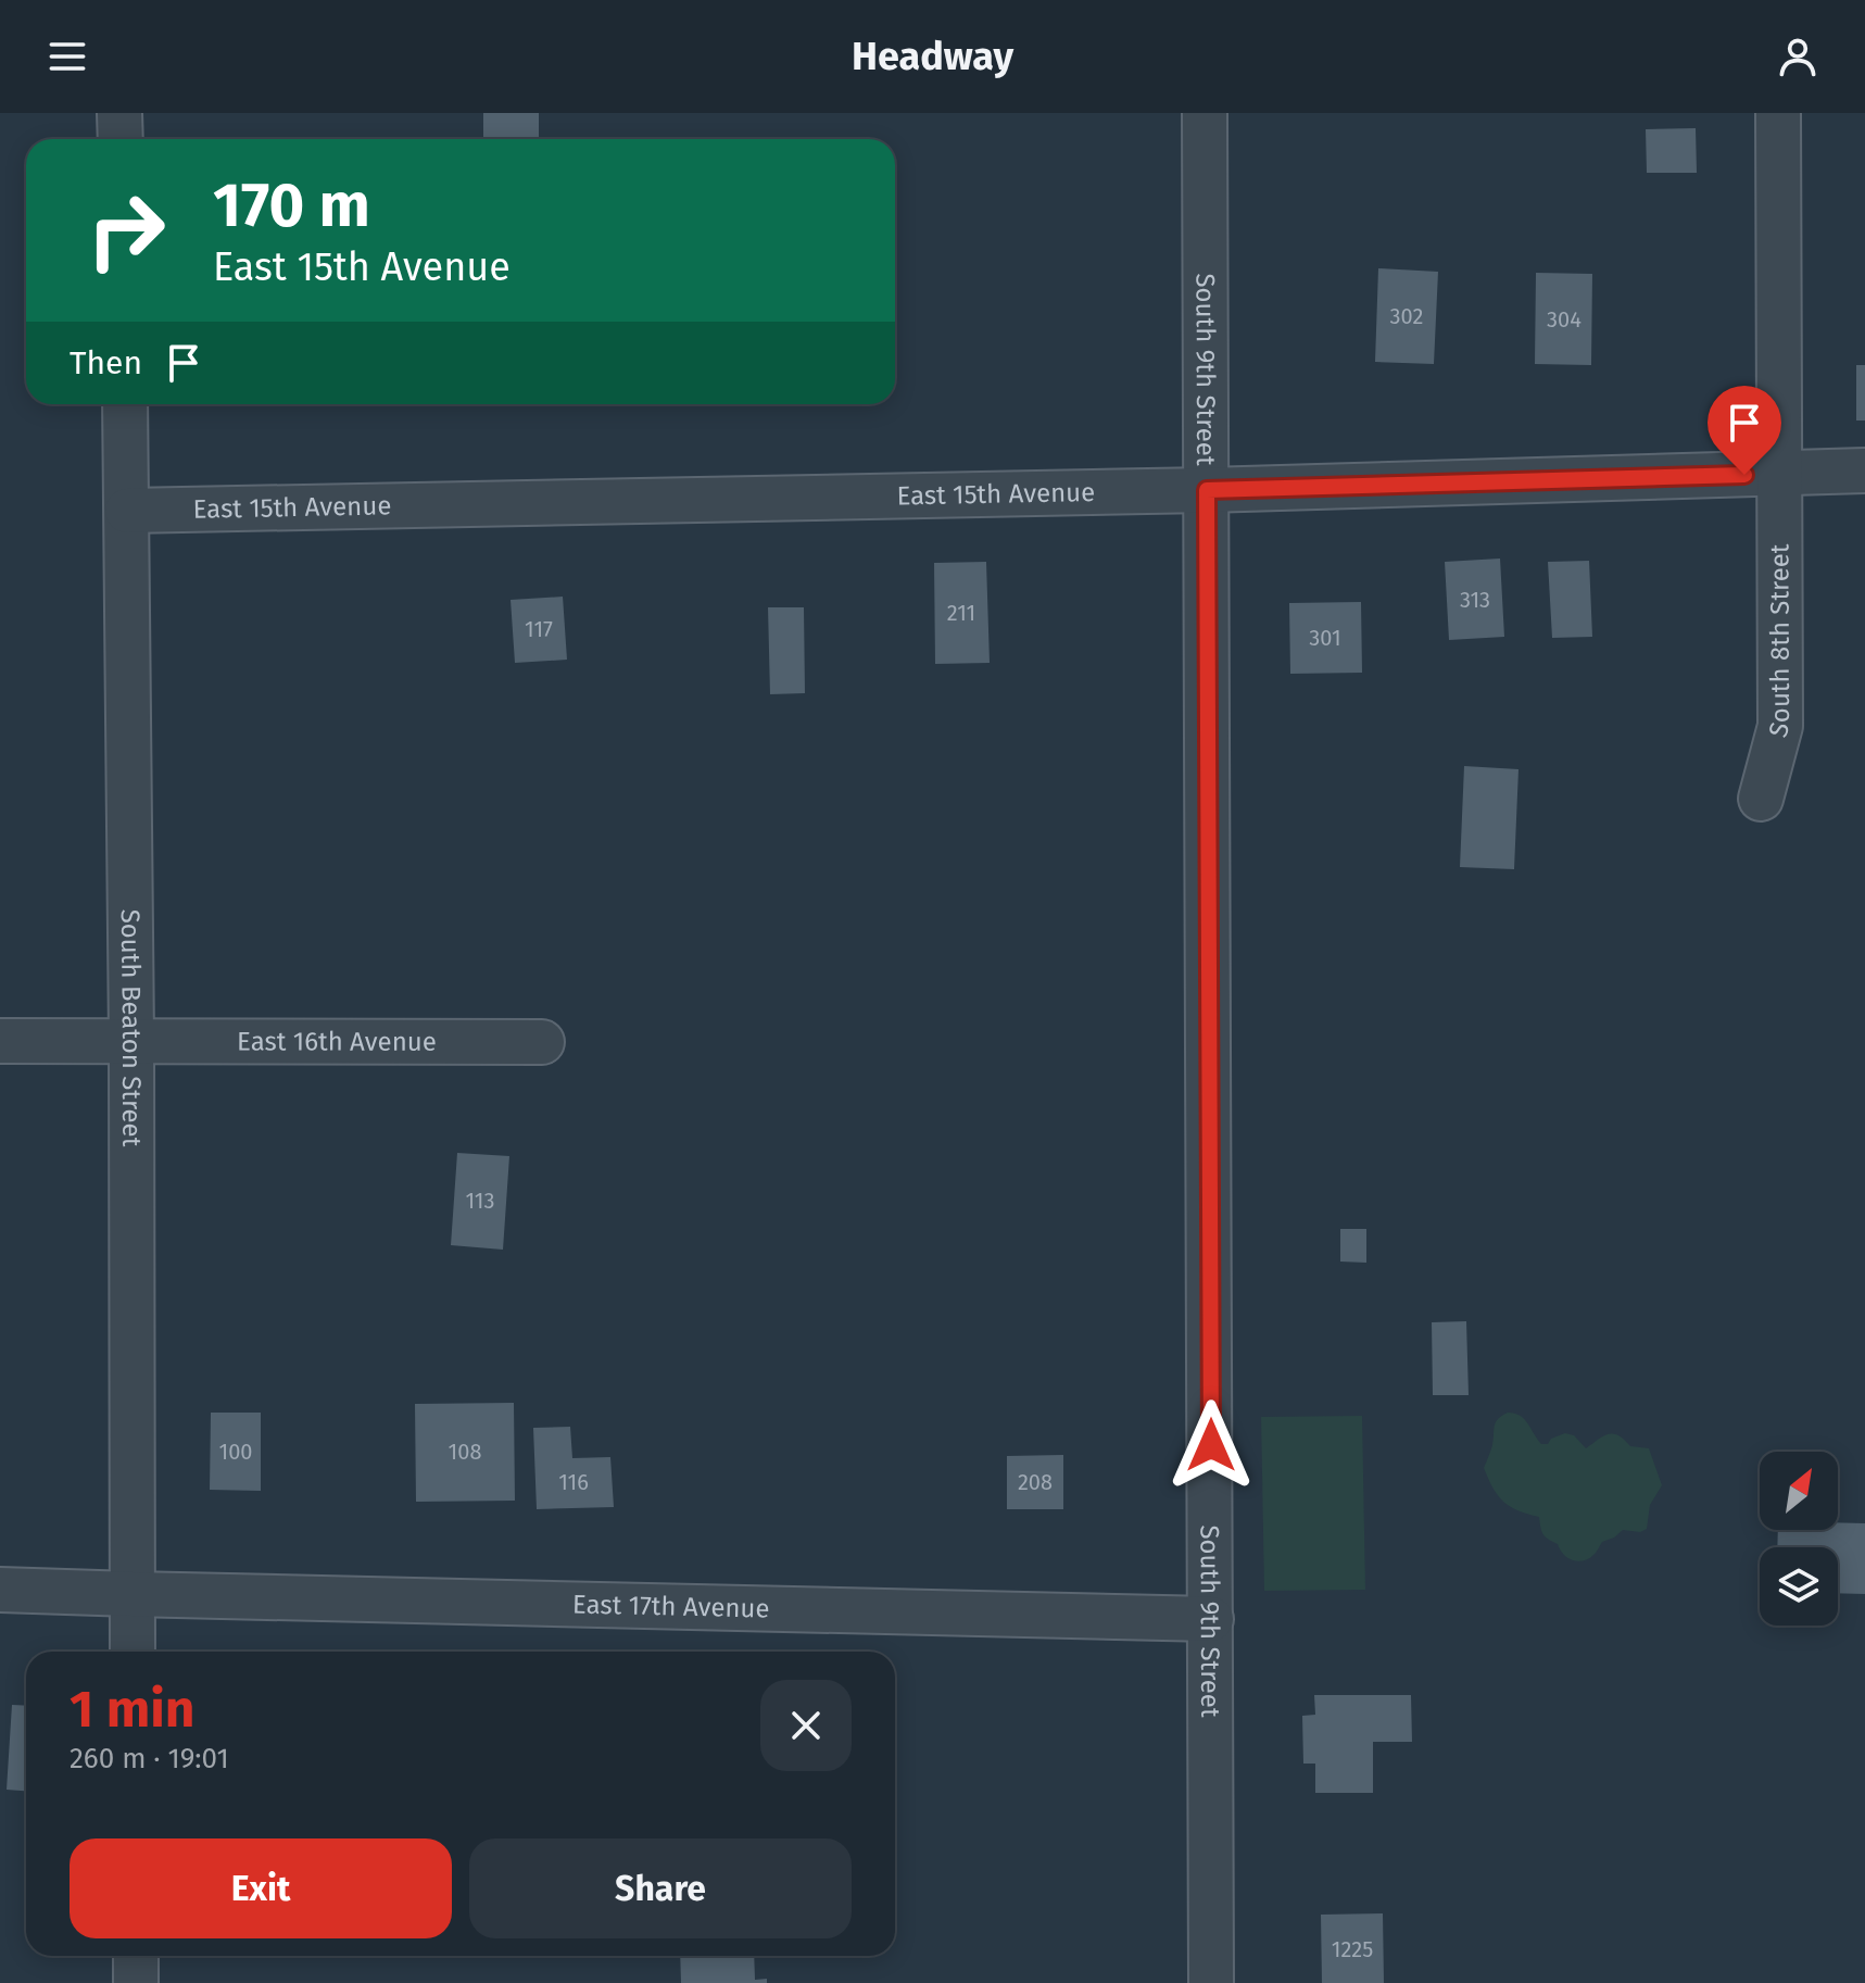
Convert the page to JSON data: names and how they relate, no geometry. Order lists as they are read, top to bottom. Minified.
{"streets":{"street":["South 9th Street","East 15th Avenue","South 8th Street","South Beaton Street","East 16th Avenue","East 17th Avenue"]},"crossings":[["South 9th Street","East 15th Avenue"],["South 9th Street","East 17th Avenue"],["East 15th Avenue","South 8th Street"],["East 15th Avenue","South Beaton Street"],["South Beaton Street","East 16th Avenue"],["South Beaton Street","East 17th Avenue"]],"house_numbers":["302","304","313","211","117","301","113","100","108","116","208","1225"],"north":"top right","page":{"header":"Headway","turn":["170 m","East 15th Avenue"],"then":"Then","heading":["1 min","260 m · 19:01"],"buttons":["Exit","Share"]}}
